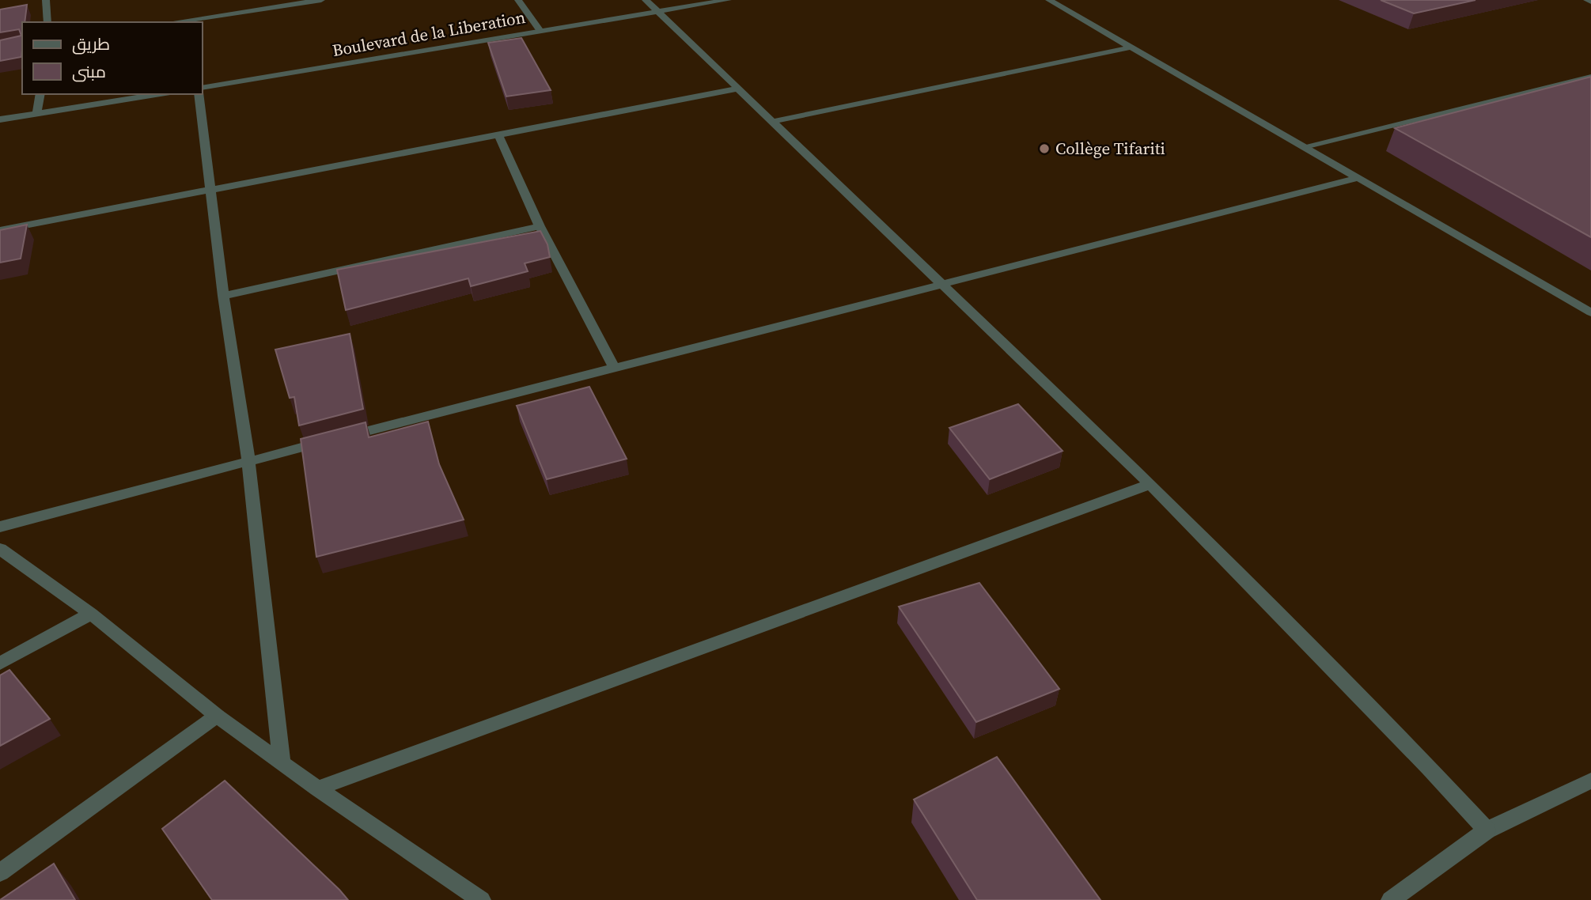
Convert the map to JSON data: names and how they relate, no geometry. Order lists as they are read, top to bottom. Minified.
{"streets":{"street":["Boulevard de la Liberation"]},"places":["Collège Tifariti"],"legend":["طريق","مبنى"]}
